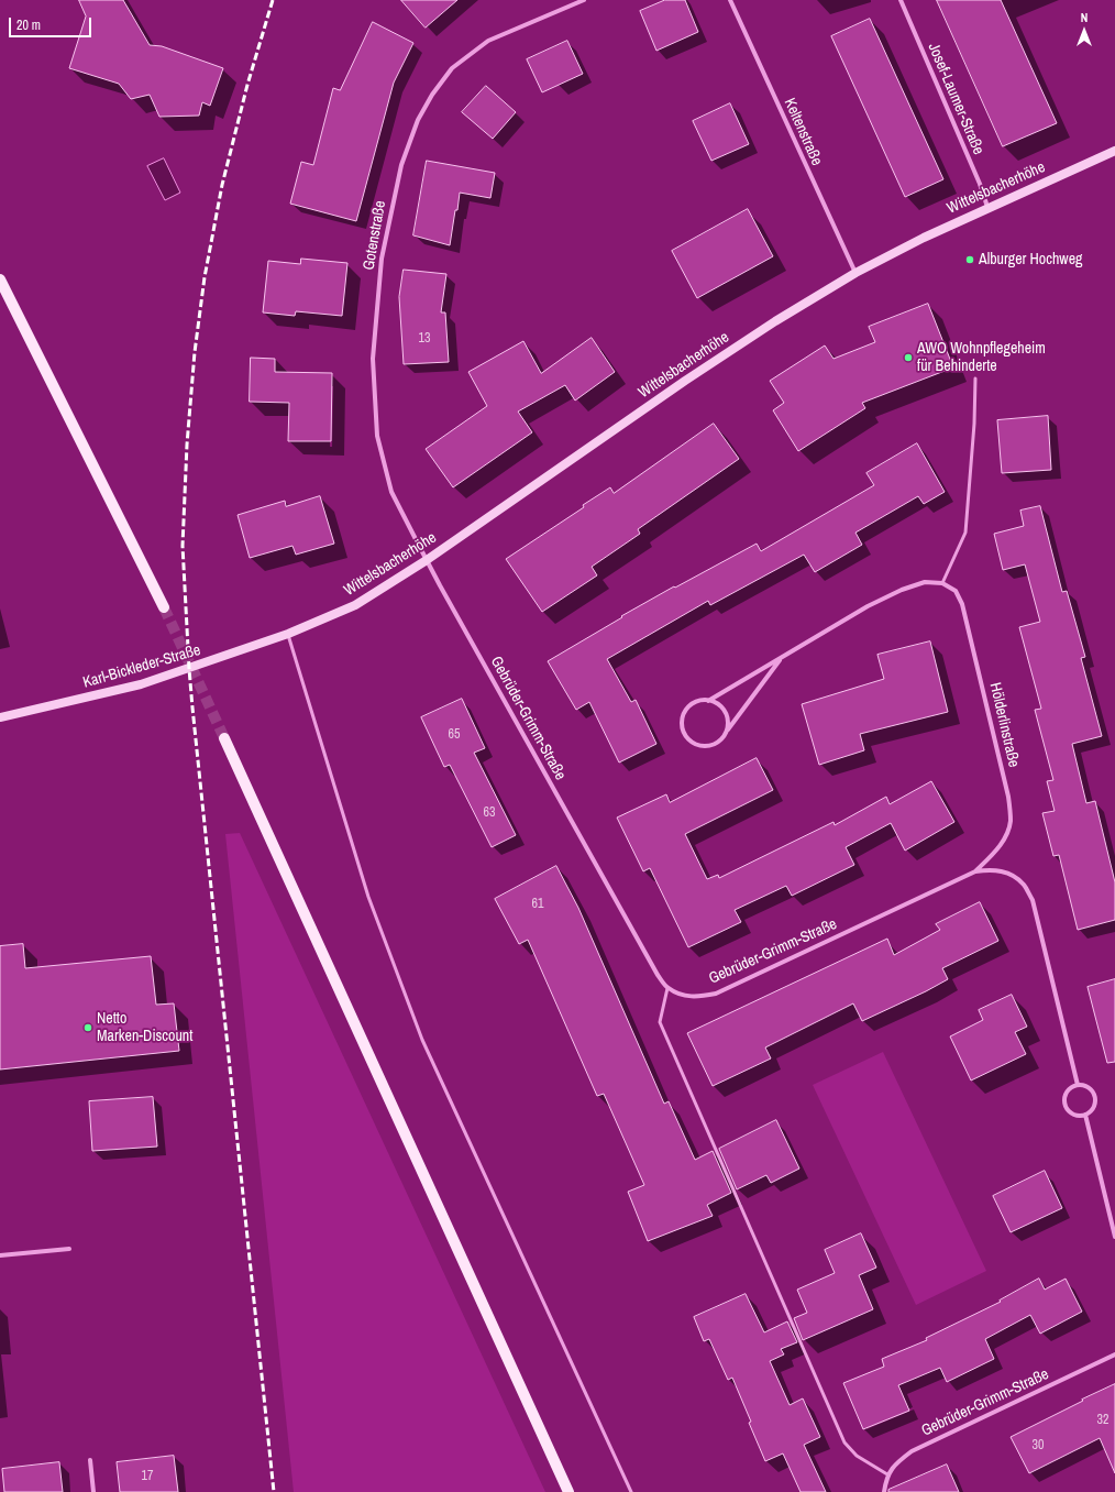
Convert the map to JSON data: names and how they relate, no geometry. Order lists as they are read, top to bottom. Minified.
{"streets":{"street":["Josef-Laumer-Straße","Keltenstraße","Wittelsbacherhöhe","Gotenstraße","Karl-Bickleder-Straße","Gebrüder-Grimm-Straße","Hölderlinstraße"]},"crossings":[["Josef-Laumer-Straße","Wittelsbacherhöhe"],["Keltenstraße","Wittelsbacherhöhe"],["Wittelsbacherhöhe","Gotenstraße"],["Wittelsbacherhöhe","Karl-Bickleder-Straße"],["Wittelsbacherhöhe","Gebrüder-Grimm-Straße"],["Gotenstraße","Gebrüder-Grimm-Straße"],["Gebrüder-Grimm-Straße","Hölderlinstraße"]],"places":["Alburger Hochweg","AWO Wohnpflegeheim für Behinderte","Netto Marken-Discount"],"house_numbers":["13","65","63","61","32","30","17"],"scale_bar":"20 m","north":"top"}
